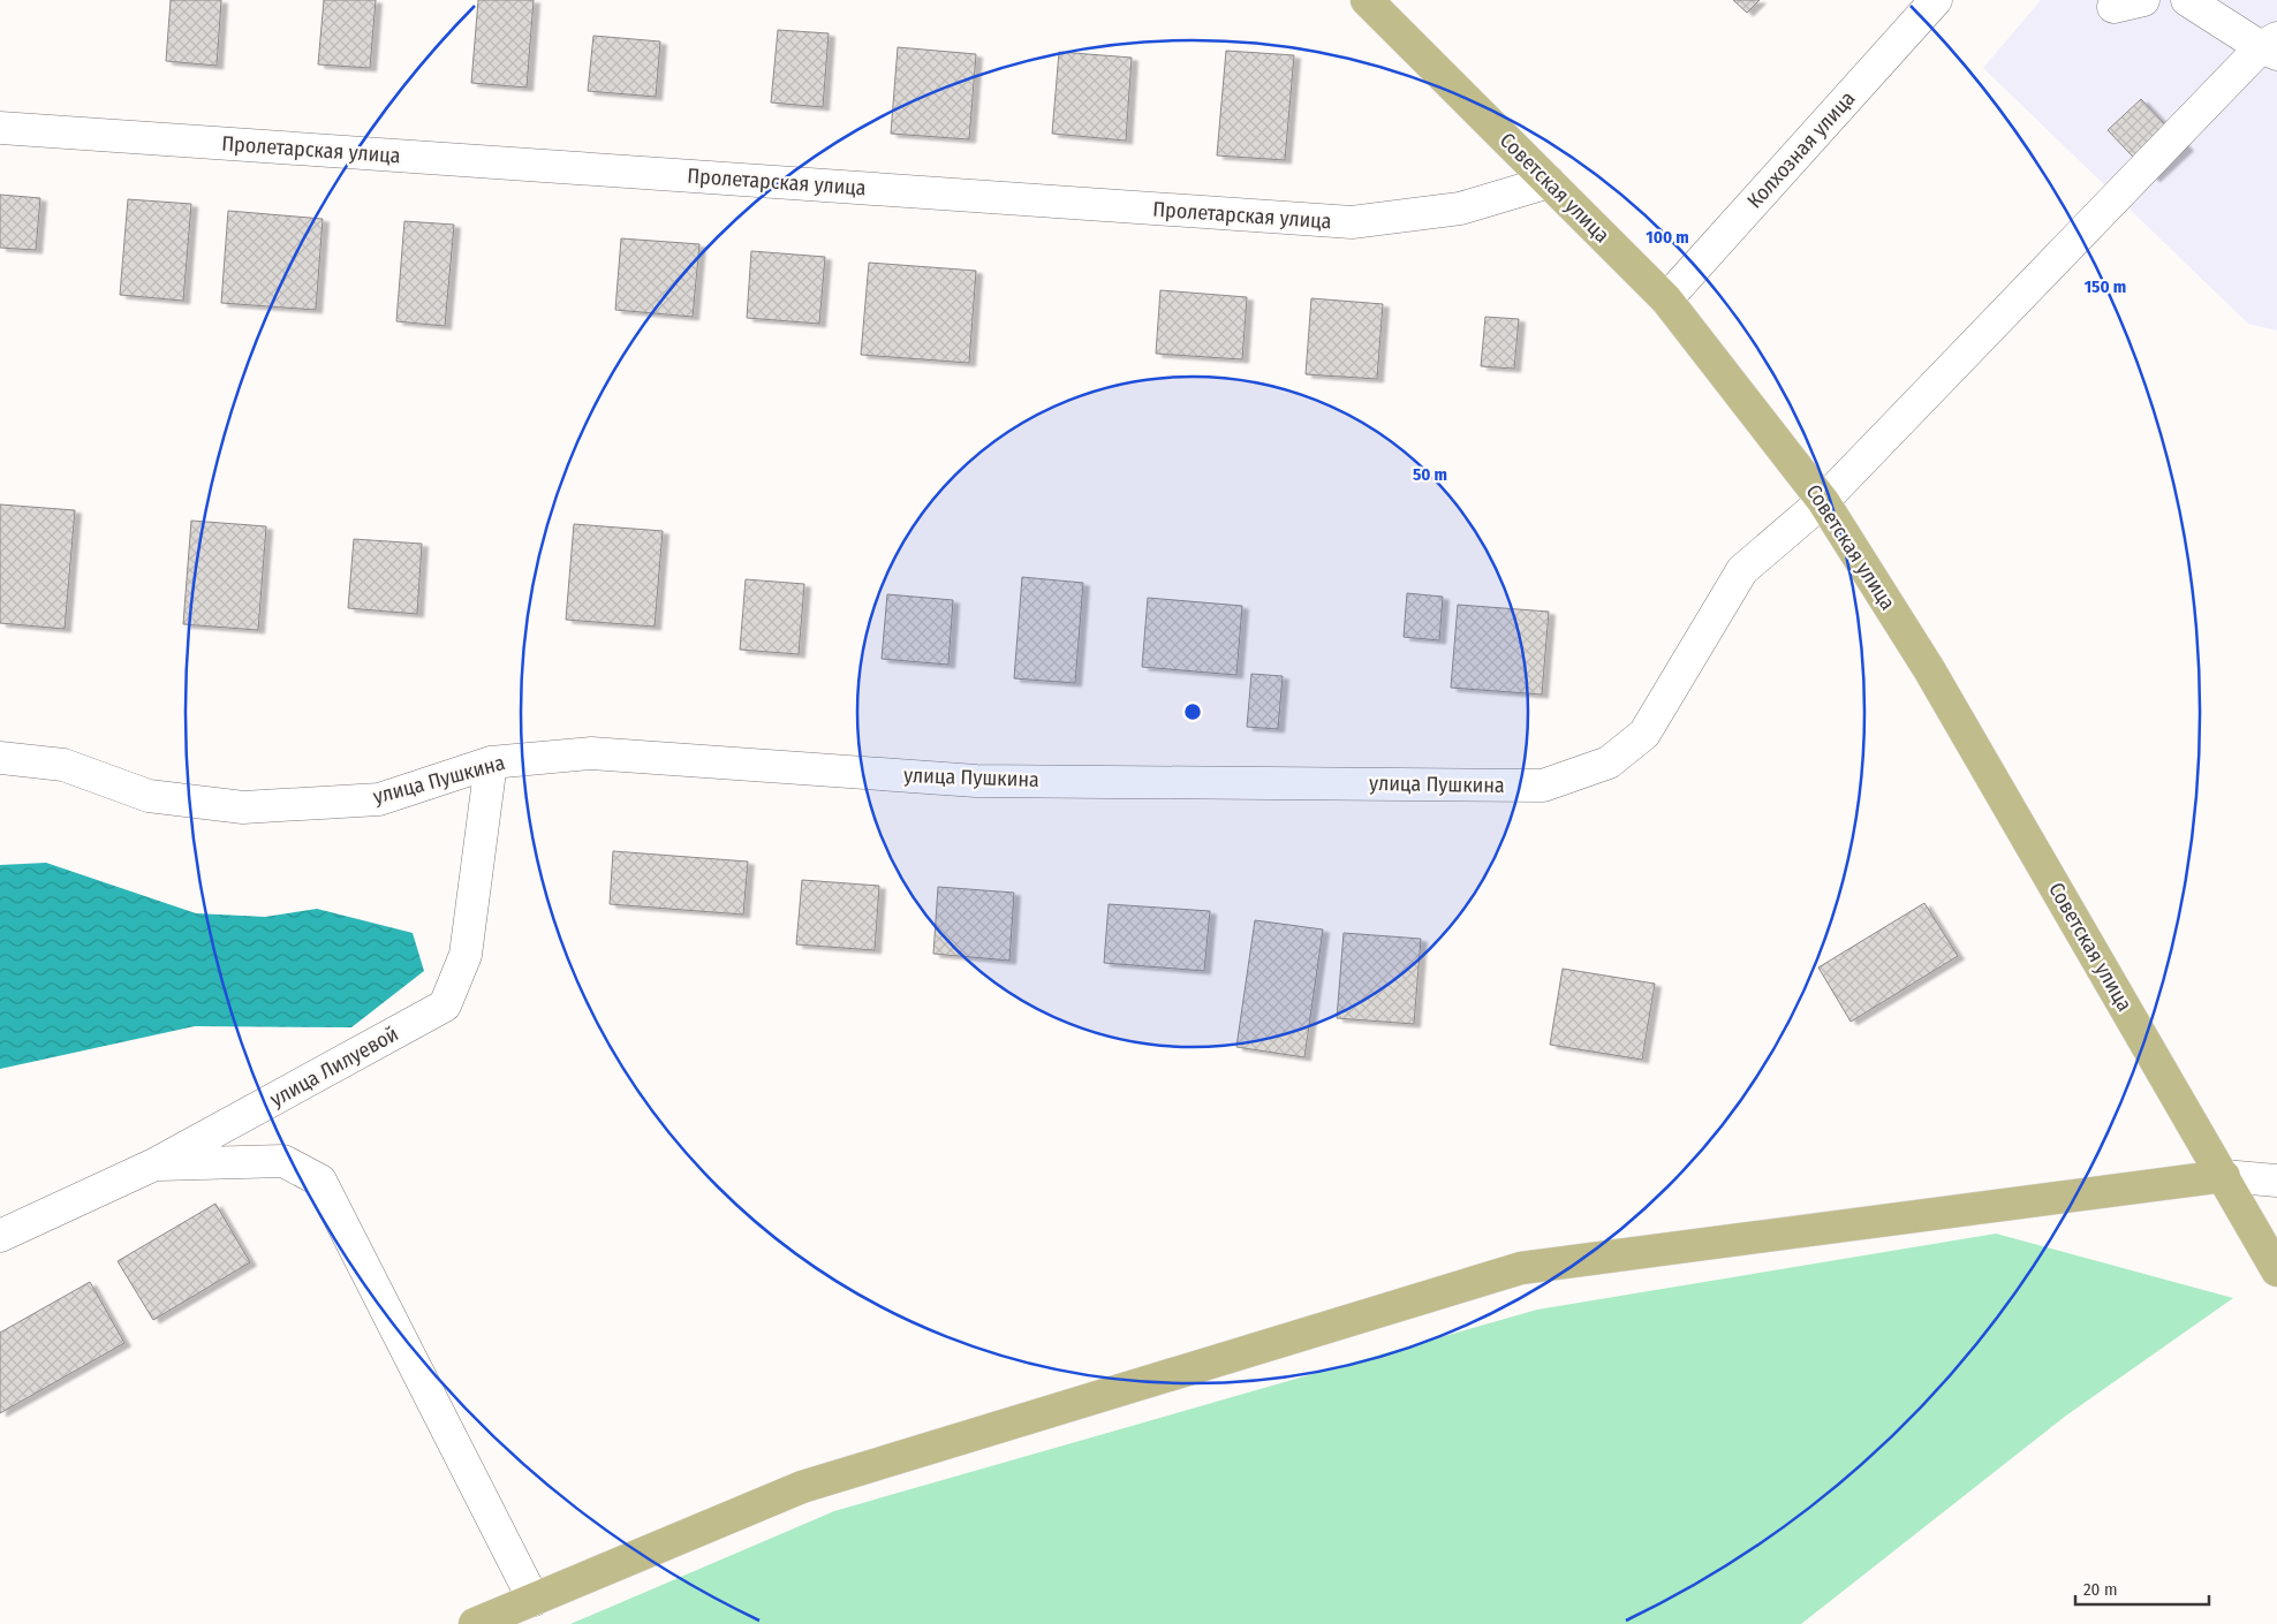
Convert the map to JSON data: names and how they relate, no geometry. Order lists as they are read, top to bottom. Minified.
{"streets":{"main road":["Советская улица"],"street":["Пролетарская улица","Колхозная улица","улица Пушкина","улица Лилуевой"]},"crossings":[["Пролетарская улица","Советская улица"],["Колхозная улица","Советская улица"],["Советская улица","улица Пушкина"],["улица Пушкина","улица Лилуевой"]],"scale_bar":"20 m","rings":["100 m","150 m","50 m"]}
